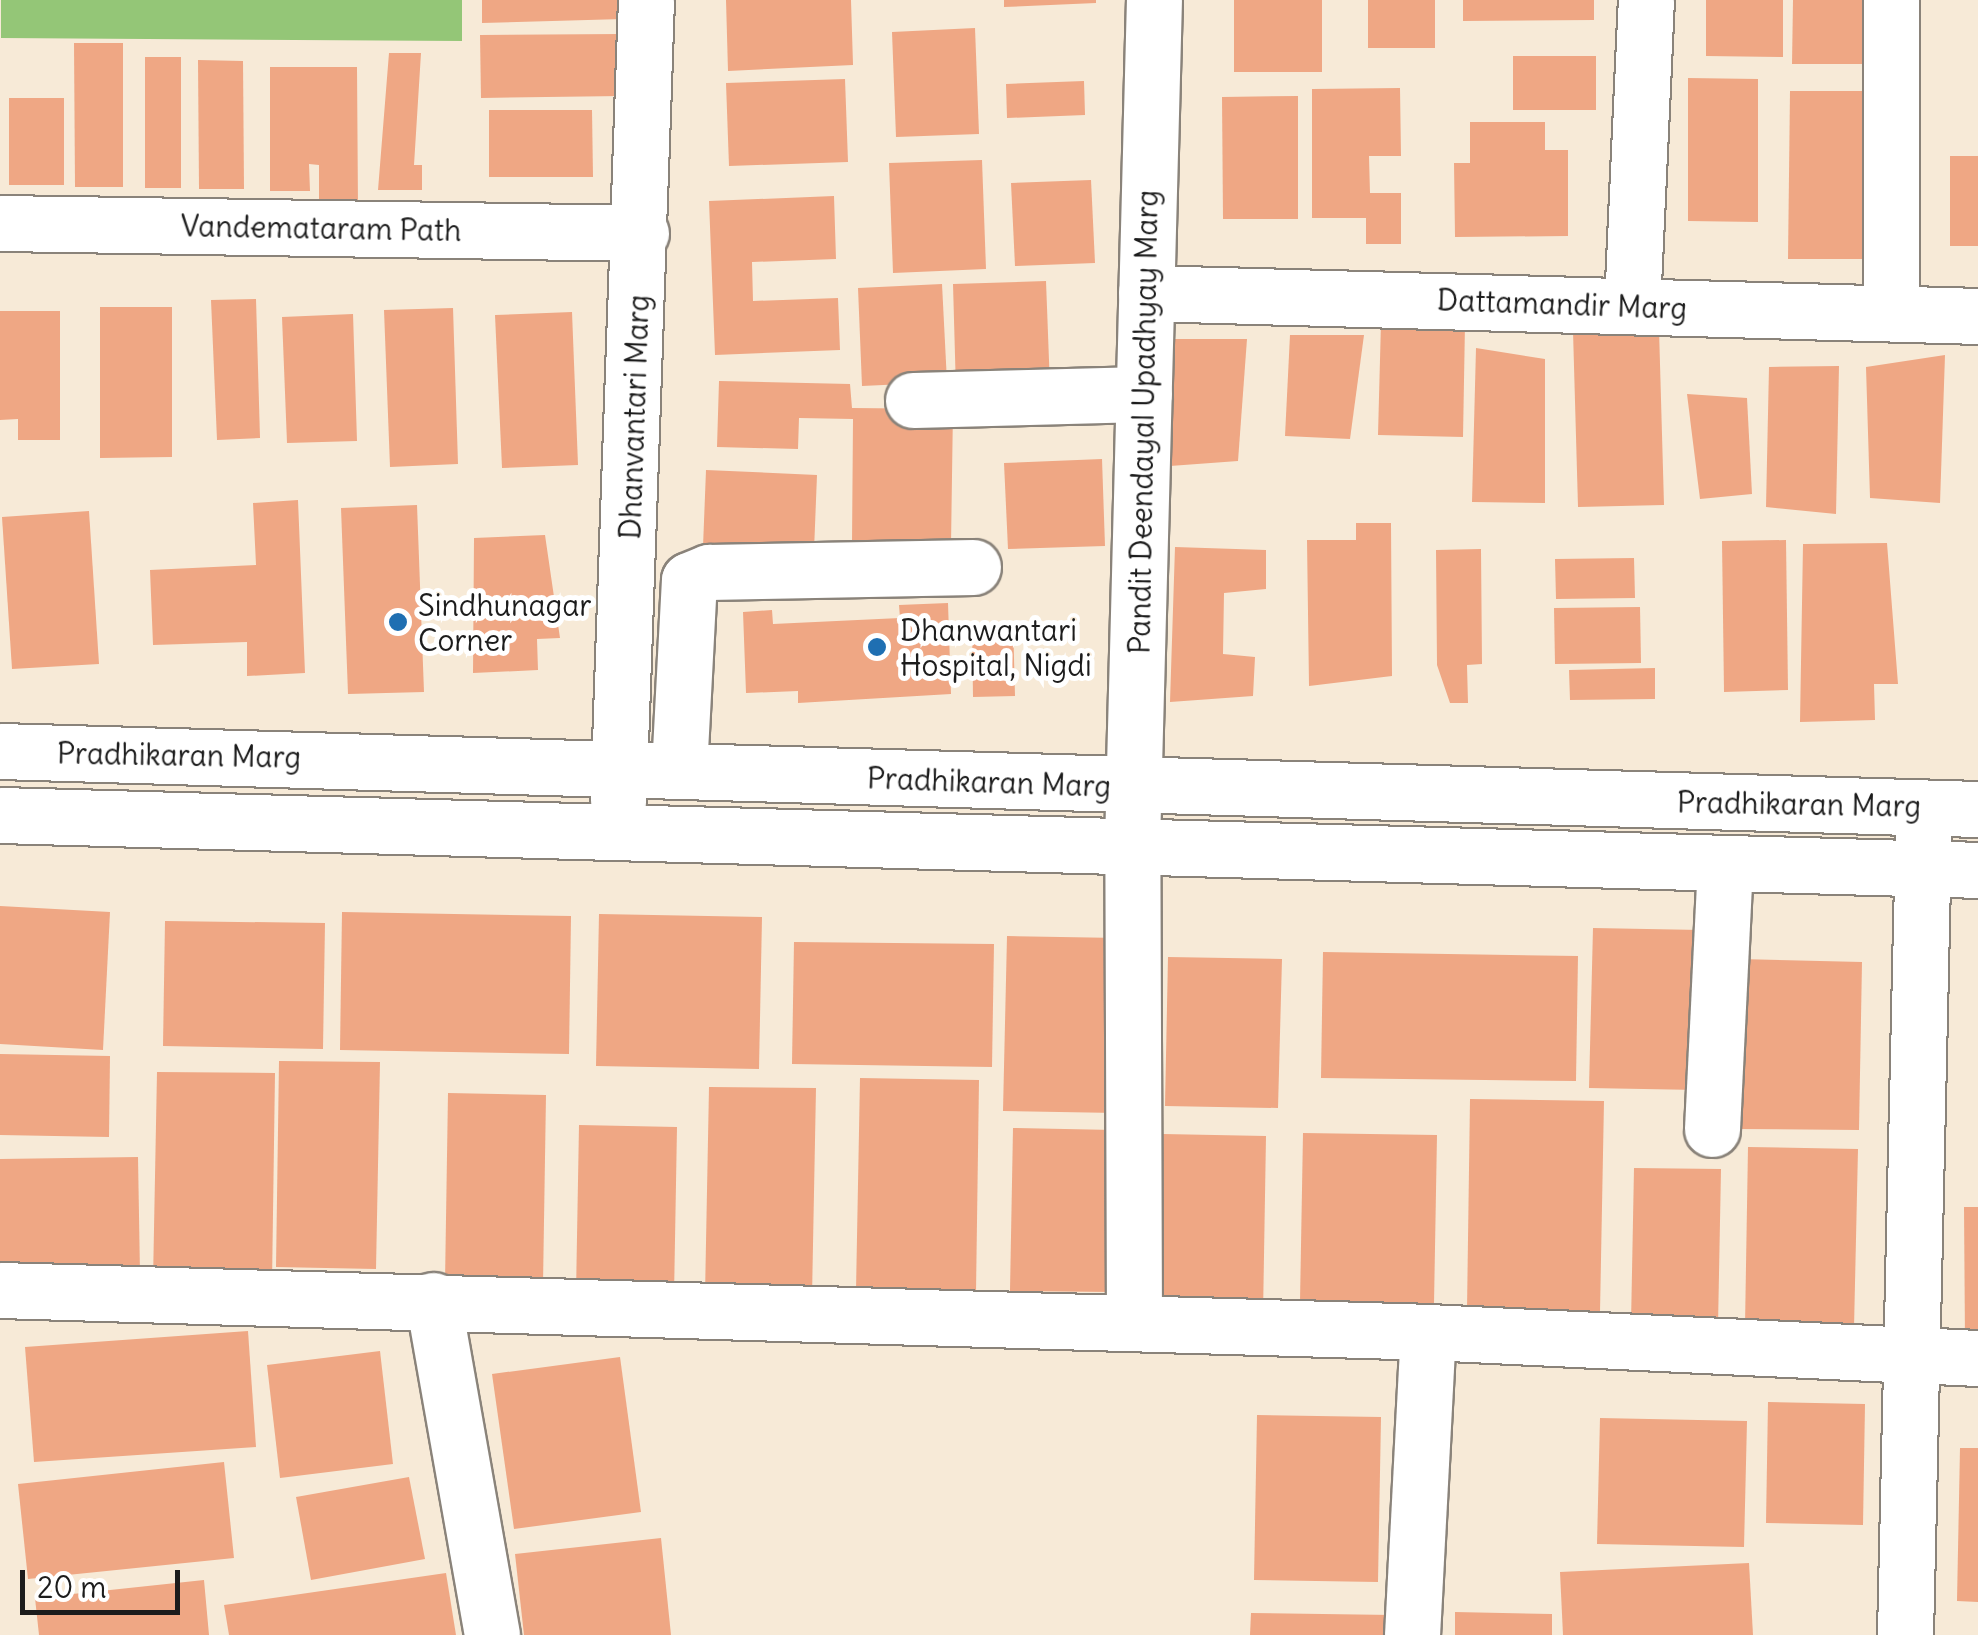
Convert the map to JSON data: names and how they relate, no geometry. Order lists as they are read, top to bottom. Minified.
{"streets":{"street":["Vandemataram Path","Dattamandir Marg","Dhanvantari Marg","Pandit Deendayal Upadhyay Marg","Pradhikaran Marg"]},"crossings":[["Vandemataram Path","Dhanvantari Marg"],["Dattamandir Marg","Pandit Deendayal Upadhyay Marg"],["Dhanvantari Marg","Pradhikaran Marg"],["Pandit Deendayal Upadhyay Marg","Pradhikaran Marg"]],"places":["Sindhunagar Corner","Dhanwantari Hospital, Nigdi"],"scale_bar":"20 m"}
